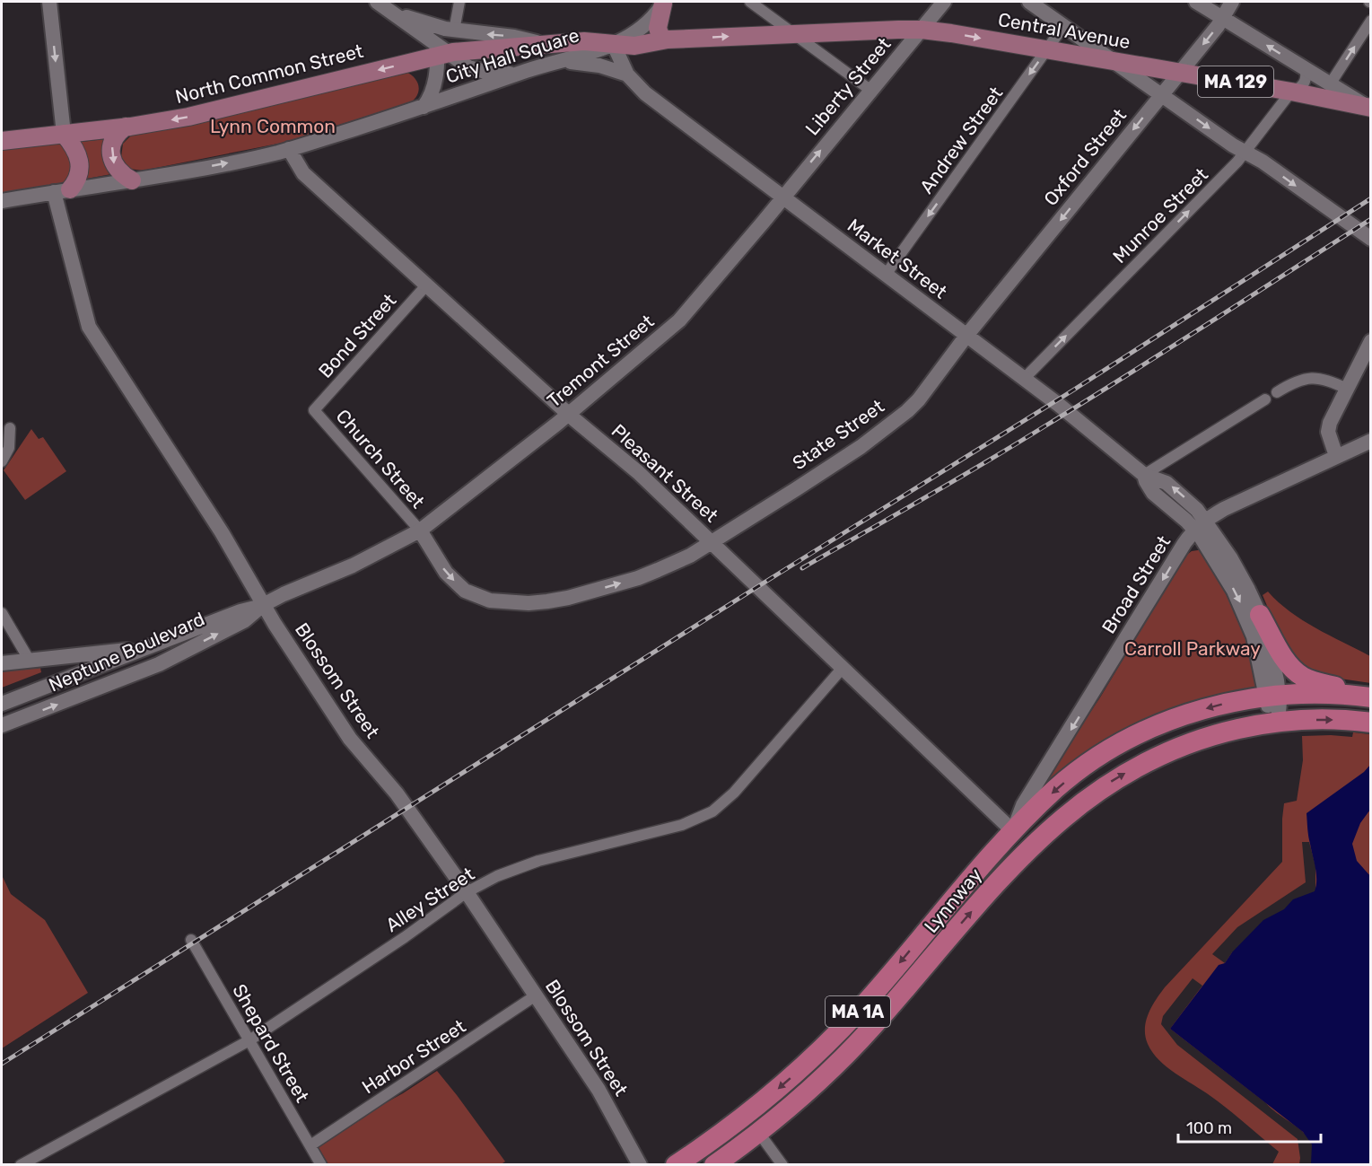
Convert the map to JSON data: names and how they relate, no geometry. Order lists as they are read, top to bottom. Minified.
{"streets":{"highway":["Lynnway","MA 1A"],"main road":["Central Avenue","City Hall Square","North Common Street","MA 129","Liberty Street","Oxford Street","Market Street","Tremont Street","State Street","Pleasant Street","Broad Street","Neptune Boulevard","Blossom Street"],"street":["Andrew Street","Munroe Street","Bond Street","Church Street","Alley Street","Shepard Street","Harbor Street"]},"crossings":[["Central Avenue","City Hall Square"],["Central Avenue","MA 129"],["Central Avenue","Liberty Street"],["Central Avenue","Andrew Street"],["Central Avenue","Oxford Street"],["Central Avenue","Munroe Street"],["City Hall Square","North Common Street"],["City Hall Square","Market Street"],["City Hall Square","Pleasant Street"],["City Hall Square","Blossom Street"],["MA 129","Andrew Street"],["MA 129","Oxford Street"],["MA 129","Munroe Street"],["Liberty Street","Market Street"],["Liberty Street","Tremont Street"],["Andrew Street","Market Street"],["Oxford Street","Market Street"],["Oxford Street","State Street"],["Munroe Street","Market Street"],["Market Street","Tremont Street"],["Market Street","State Street"],["Market Street","Broad Street"],["Bond Street","Church Street"],["Bond Street","Pleasant Street"],["Tremont Street","State Street"],["Tremont Street","Church Street"],["Tremont Street","Pleasant Street"],["Tremont Street","Neptune Boulevard"],["State Street","Church Street"],["State Street","Pleasant Street"],["State Street","Neptune Boulevard"],["Church Street","Neptune Boulevard"],["Pleasant Street","Broad Street"],["Pleasant Street","Alley Street"],["Pleasant Street","Lynnway"],["Broad Street","Lynnway"],["Neptune Boulevard","Blossom Street"],["Blossom Street","Alley Street"],["Blossom Street","Harbor Street"],["Alley Street","Shepard Street"],["Shepard Street","Harbor Street"]],"one_way":["Central Avenue","North Common Street","Liberty Street","Andrew Street","Oxford Street","Munroe Street","State Street","Broad Street"],"parks":["Lynn Common","Carroll Parkway"],"scale_bar":"100 m"}
